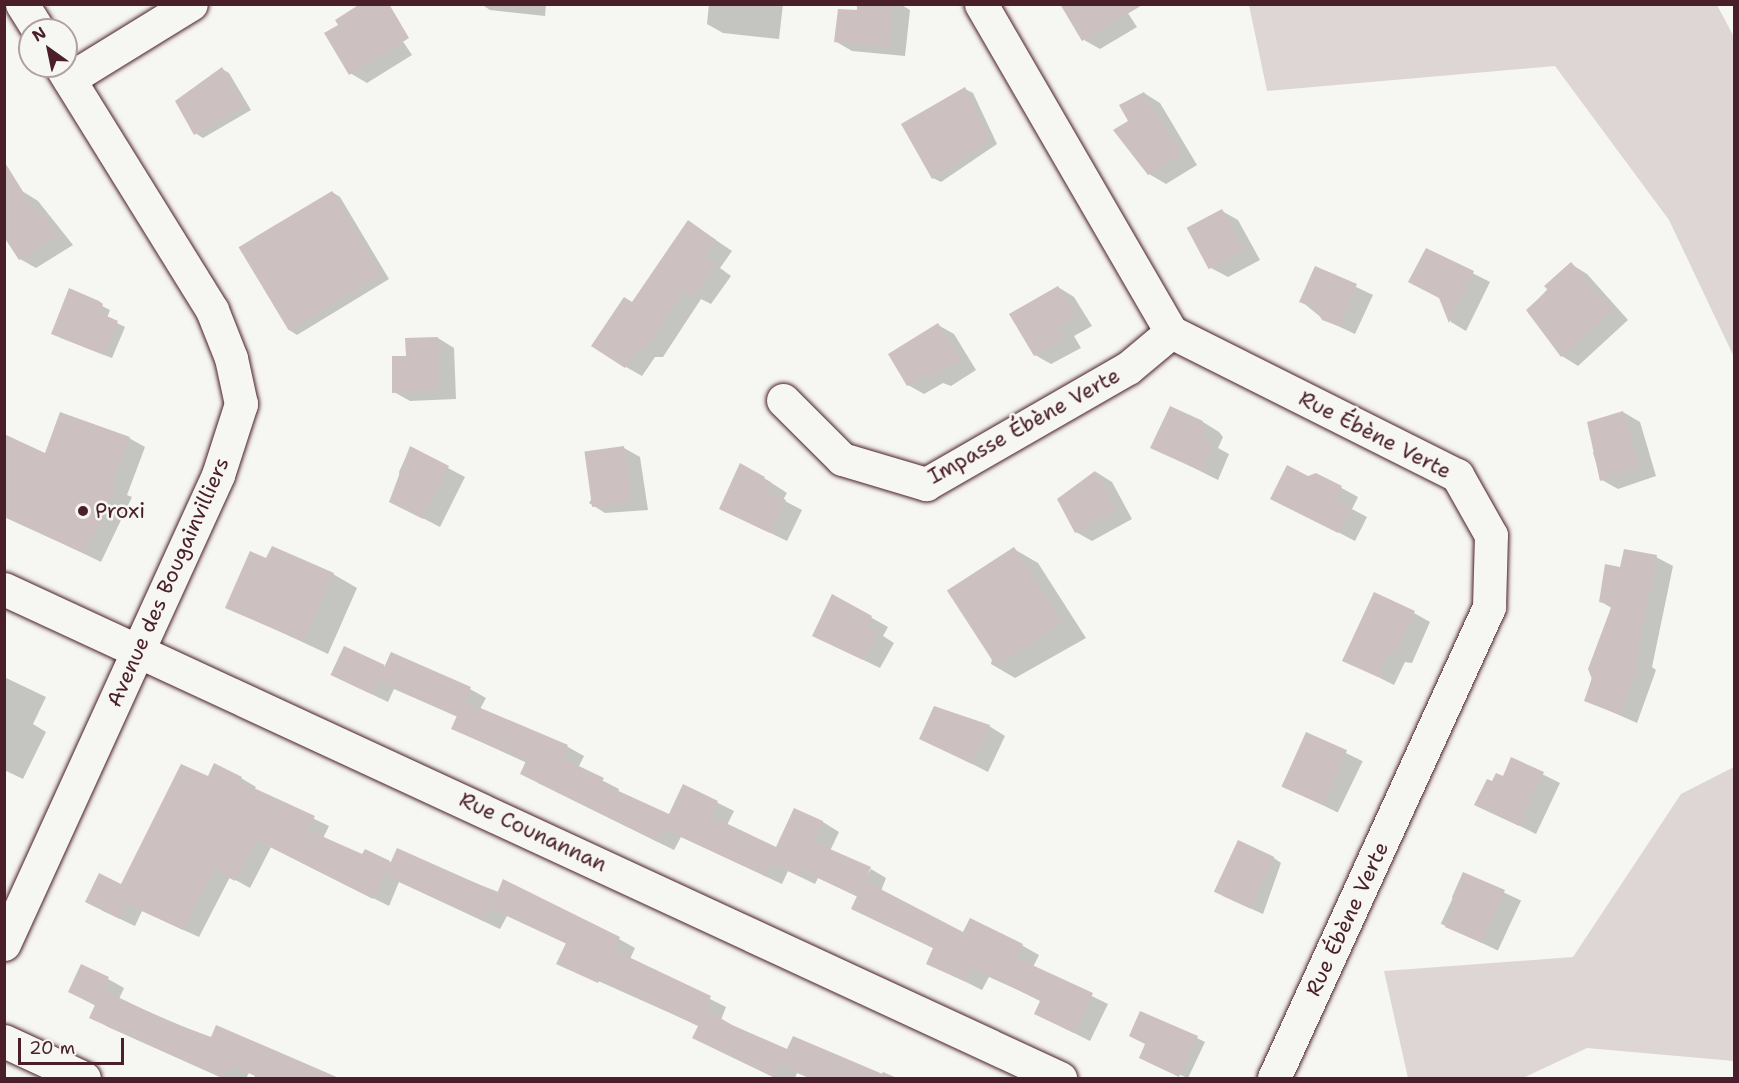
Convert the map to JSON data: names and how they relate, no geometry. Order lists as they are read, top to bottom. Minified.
{"streets":{"street":["Impasse Ébène Verte","Rue Ébène Verte","Avenue des Bougainvilliers","Rue Counannan"]},"crossings":[["Impasse Ébène Verte","Rue Ébène Verte"],["Avenue des Bougainvilliers","Rue Counannan"]],"places":["Proxi"],"scale_bar":"20 m","north":"top left"}
